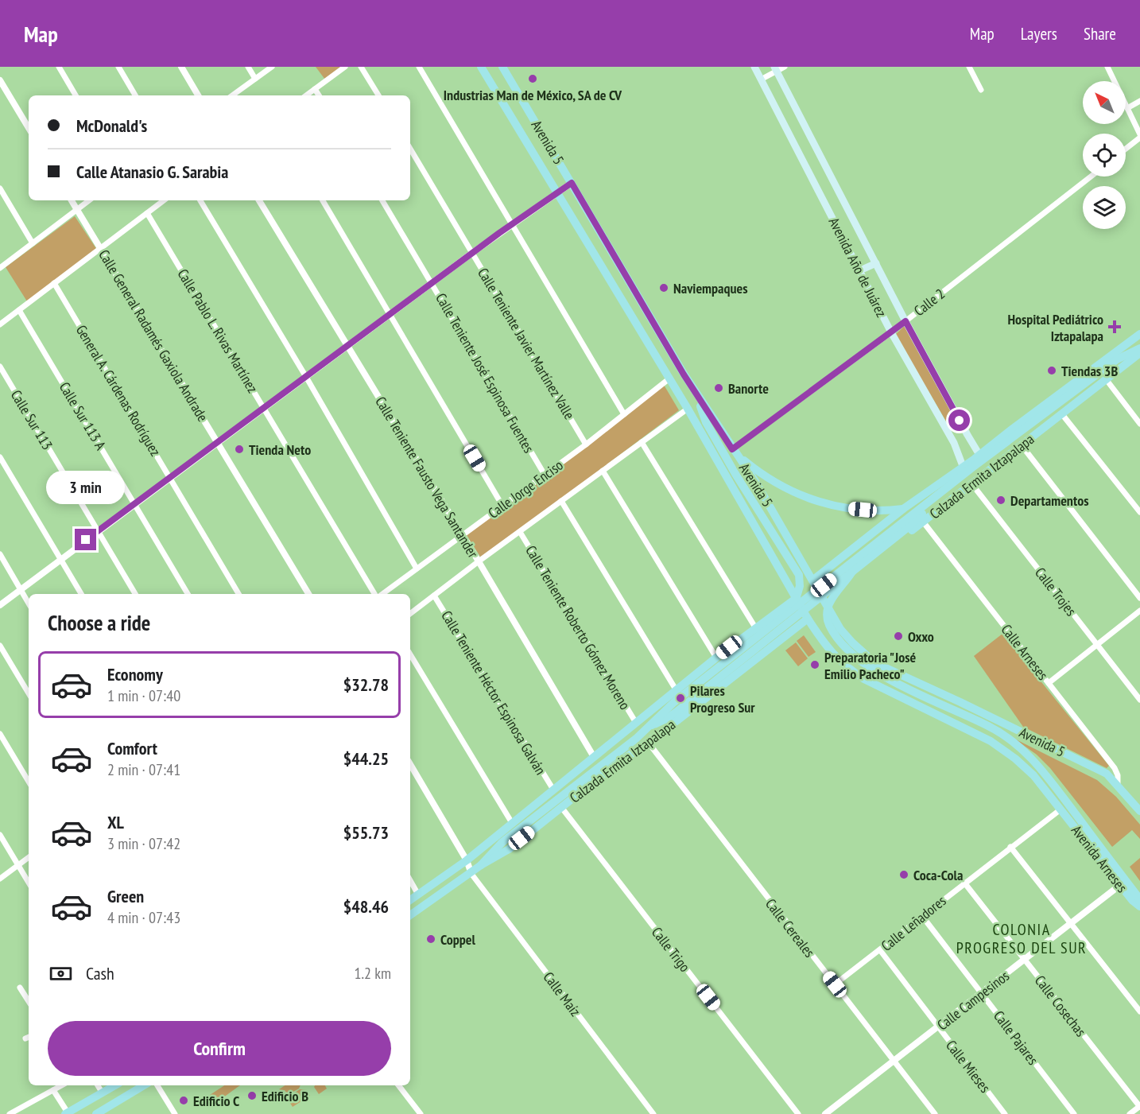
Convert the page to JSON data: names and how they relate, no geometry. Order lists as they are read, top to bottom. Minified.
{"streets":{"main road":["Avenida 5","Avenida Año de Juárez","Calzada Ermita Iztapalapa","Avenida Arneses"],"street":["Calle 2","Calle Pablo L. Rivas Martínez","Calle General Radamés Gaxiola Andrade","Calle Teniente Javier Martínez Valle","Calle Teniente José Espinosa Fuentes","General A. Cárdenas Rodríguez","Calle Sur 113 A","Calle Sur 113","Calle Teniente Fausto Vega Santander","Calle Jorge Enciso","Calle Trojes","Calle Teniente Roberto Gómez Moreno","Calle Arneses","Calle Teniente Héctor Espinosa Galván","Calle Leñadores","Calle Cereales","Calle Trigo","Calle Maíz","Calle Campesinos","Calle Cosechas","Calle Pajares","Calle Mieses"]},"crossings":[["Avenida 5","Calle 2"],["Avenida 5","Calzada Ermita Iztapalapa"],["Avenida 5","Calle Jorge Enciso"],["Avenida 5","Calle Arneses"],["Avenida 5","Avenida Arneses"],["Avenida 5","Calle Leñadores"],["Avenida Año de Juárez","Calle 2"],["Avenida Año de Juárez","Calzada Ermita Iztapalapa"],["Calle Teniente Javier Martínez Valle","Calle Jorge Enciso"],["Calle Teniente José Espinosa Fuentes","Calle Jorge Enciso"],["Calzada Ermita Iztapalapa","Calle Teniente Fausto Vega Santander"],["Calzada Ermita Iztapalapa","Calle Trojes"],["Calzada Ermita Iztapalapa","Calle Teniente Roberto Gómez Moreno"],["Calzada Ermita Iztapalapa","Calle Arneses"],["Calzada Ermita Iztapalapa","Calle Teniente Héctor Espinosa Galván"],["Calzada Ermita Iztapalapa","Calle Cereales"],["Calzada Ermita Iztapalapa","Calle Trigo"],["Calzada Ermita Iztapalapa","Calle Maíz"],["Calle Teniente Fausto Vega Santander","Calle Jorge Enciso"],["Avenida Arneses","Calle Leñadores"],["Avenida Arneses","Calle Campesinos"],["Calle Leñadores","Calle Cereales"],["Calle Leñadores","Calle Cosechas"],["Calle Leñadores","Calle Pajares"],["Calle Leñadores","Calle Mieses"],["Calle Cereales","Calle Campesinos"],["Calle Campesinos","Calle Cosechas"],["Calle Campesinos","Calle Pajares"],["Calle Campesinos","Calle Mieses"]],"districts":["COLONIA PROGRESO DEL SUR"],"places":{"other":["Industrias Man de México, SA de CV","Naviempaques","Tiendas 3B","Banorte","Tienda Neto","Departamentos","Oxxo","Preparatoria \"José Emilio Pacheco\"","Pilares Progreso Sur","Coca-Cola","Coppel","Edificio B","Edificio C"],"health":["Hospital Pediátrico Iztapalapa"]},"north":"top left","page":{"header":"Map","nav":["Map","Layers","Share"],"banner":["McDonald's","Calle Atanasio G. Sarabia"],"bubble":"3 min","heading":"Choose a ride","list":[{"name":"Economy","note":"1 min · 07:40","value":"$32.78"},{"name":"Comfort","note":"2 min · 07:41","value":"$44.25"},{"name":"XL","note":"3 min · 07:42","value":"$55.73"},{"name":"Green","note":"4 min · 07:43","value":"$48.46"}],"pay":["Cash","1.2 km"],"buttons":"Confirm"}}
